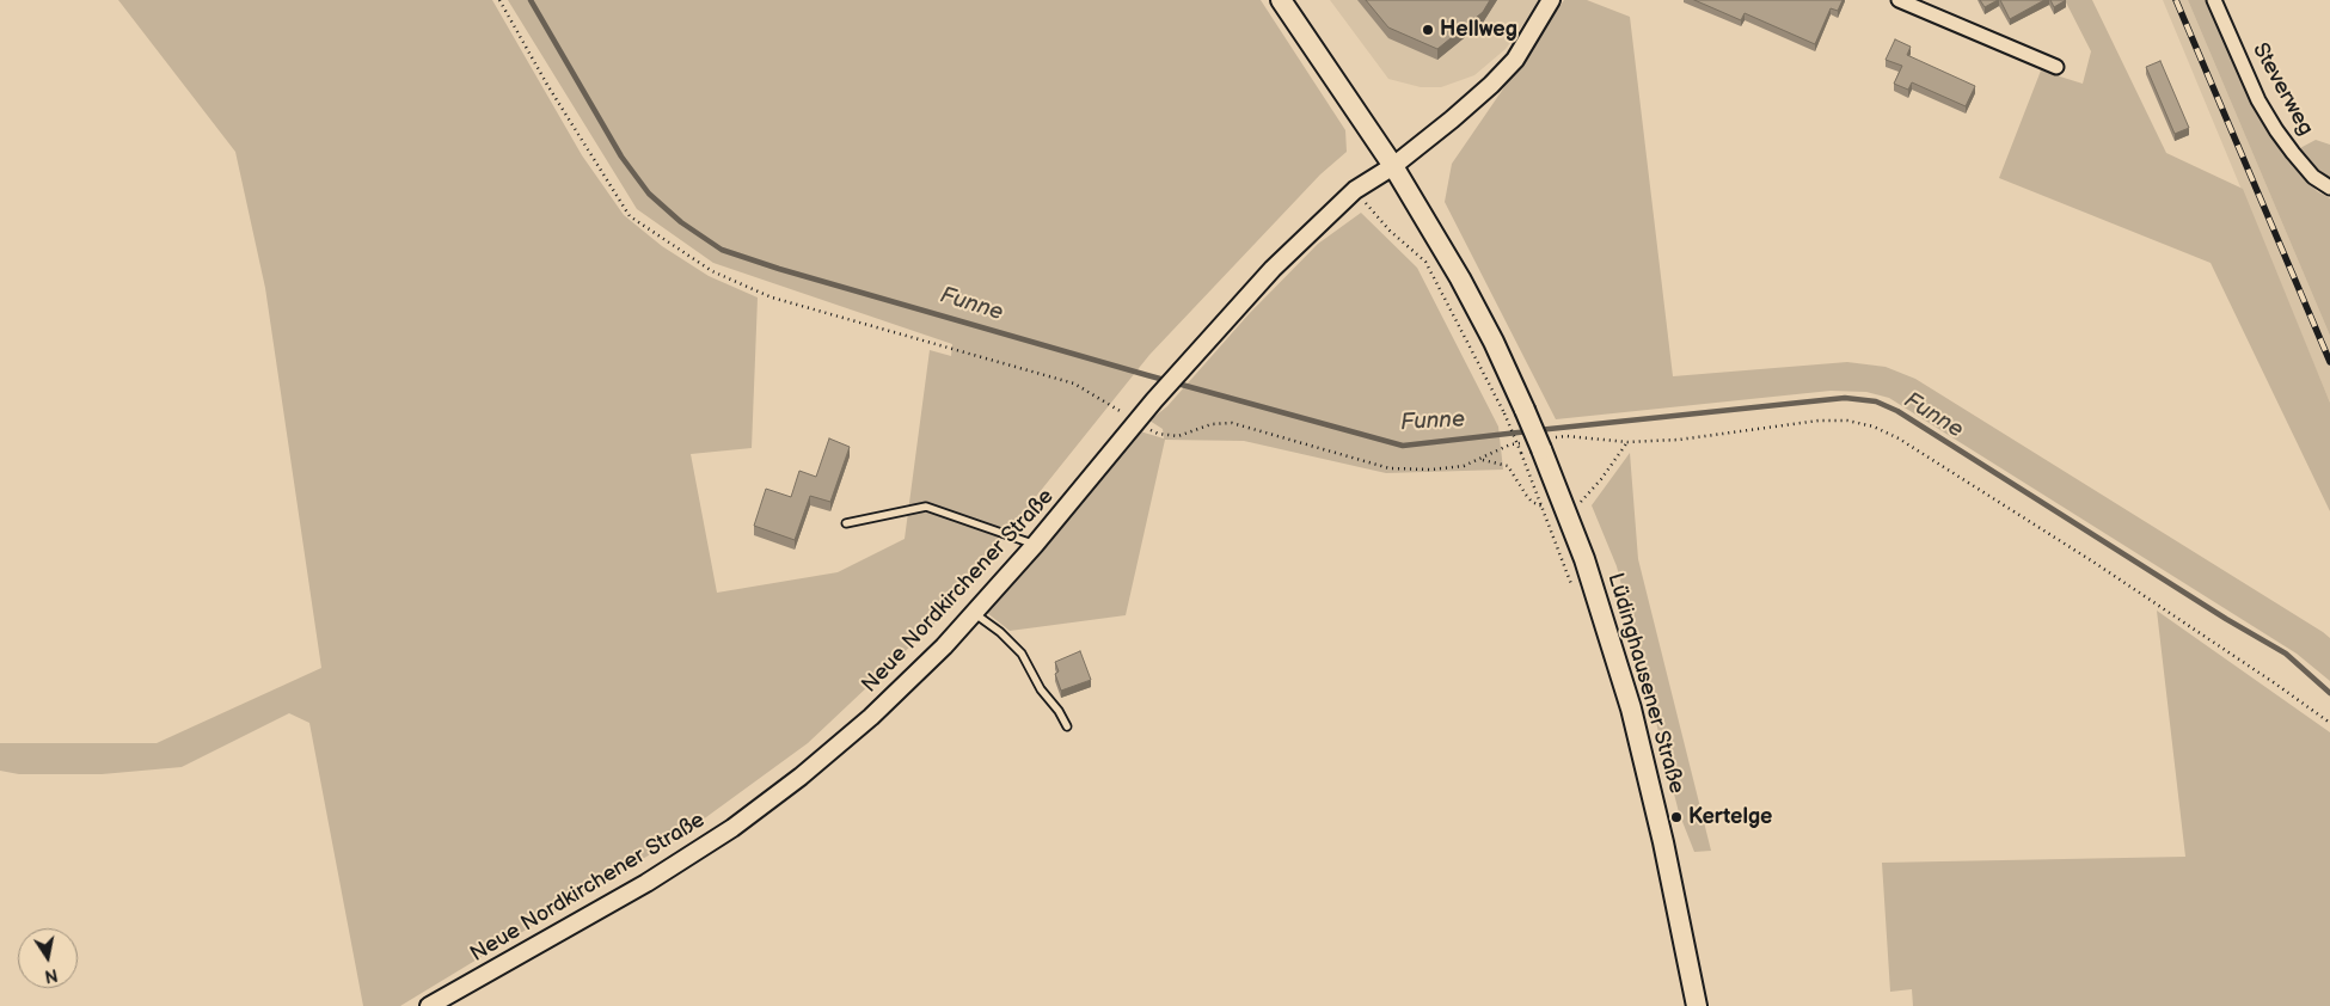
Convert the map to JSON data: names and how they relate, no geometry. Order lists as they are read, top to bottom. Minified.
{"streets":{"main road":["Lüdinghausener Straße"],"street":["Steverweg","Neue Nordkirchener Straße"]},"crossings":[["Neue Nordkirchener Straße","Lüdinghausener Straße"]],"water":["Funne"],"places":["Hellweg","Kertelge"],"north":"bottom"}
